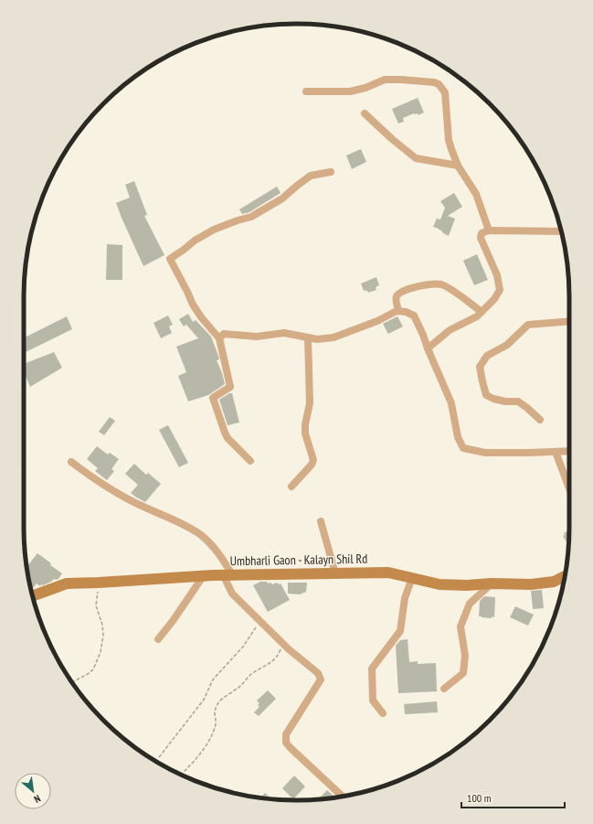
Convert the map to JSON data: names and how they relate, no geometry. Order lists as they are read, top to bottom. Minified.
{"streets":{"street":["Umbharli Gaon - Kalayn Shil Rd"]},"scale_bar":"100 m","north":"bottom right"}
